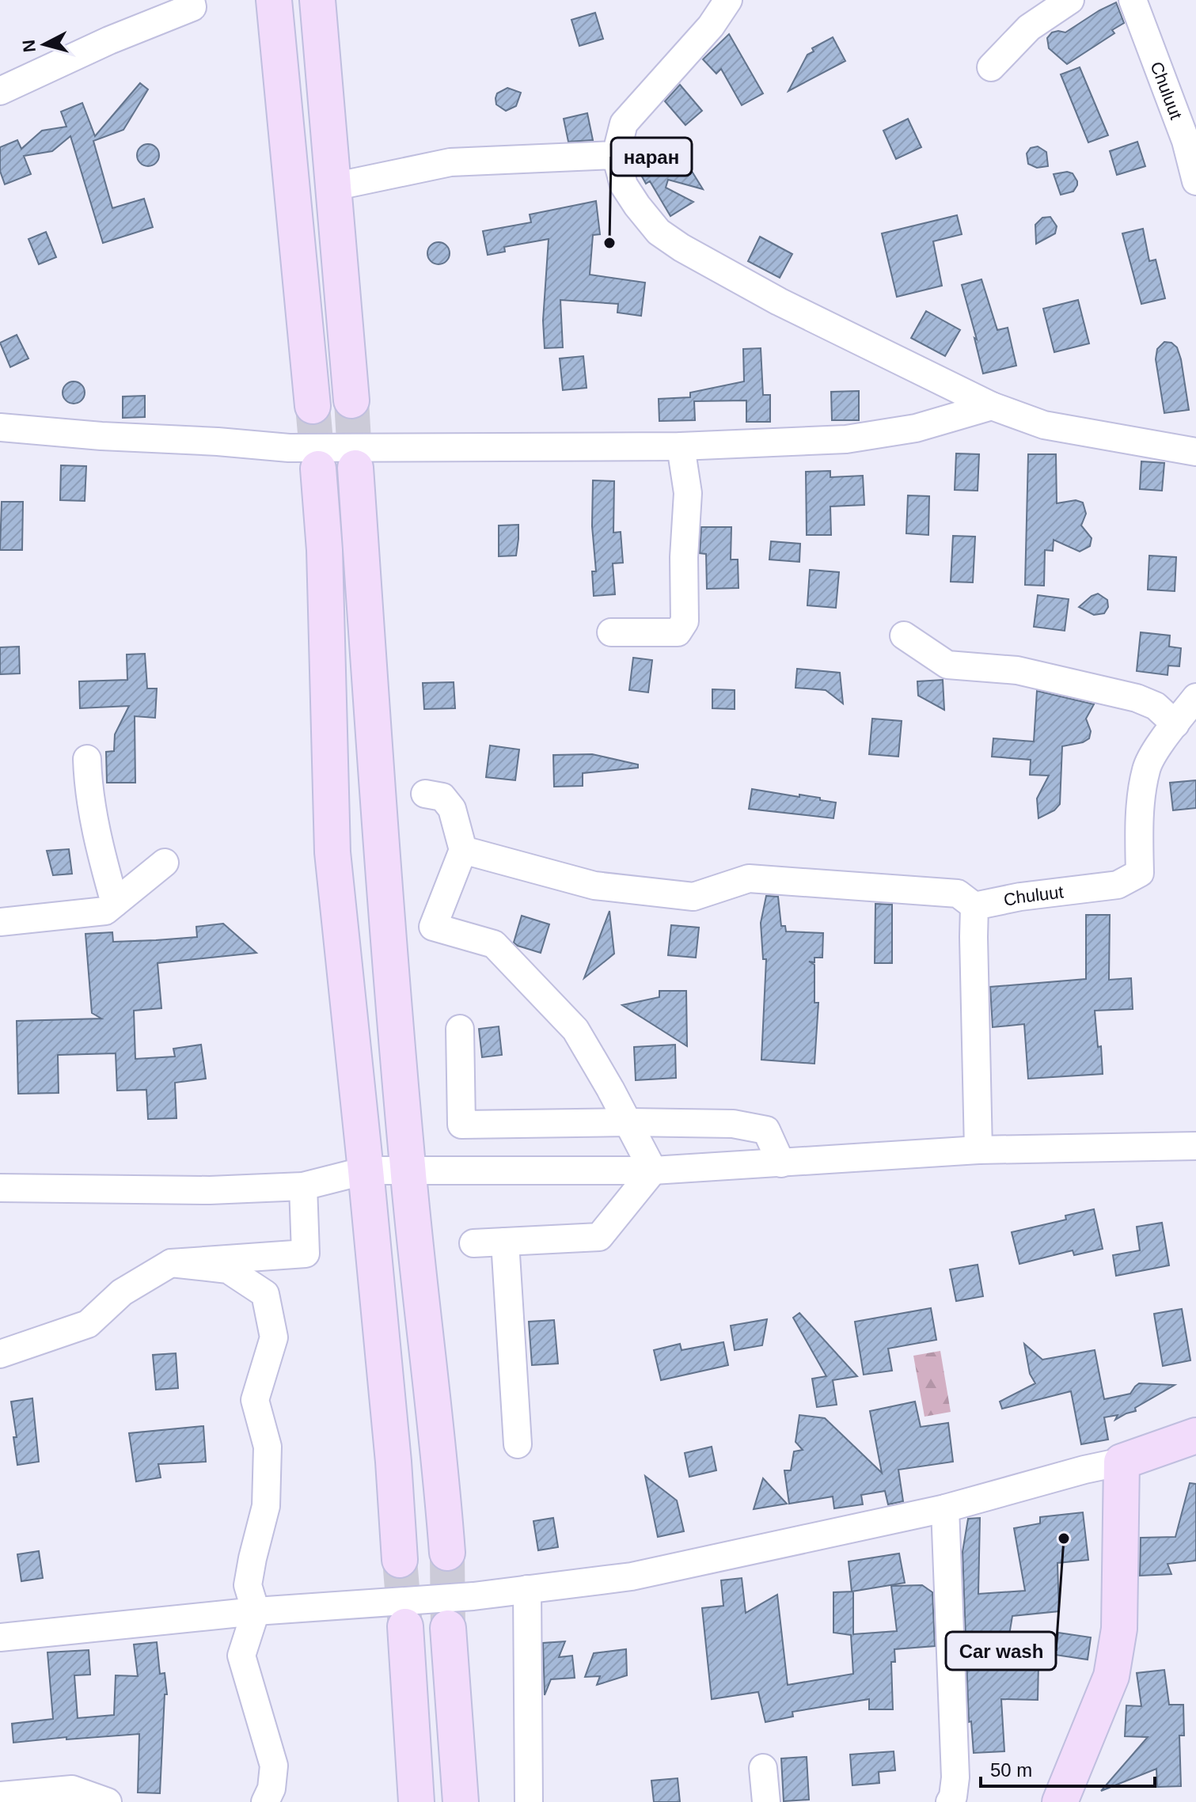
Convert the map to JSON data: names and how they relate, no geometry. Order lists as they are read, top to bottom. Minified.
{"streets":{"street":["Chuluut"]},"places":["наран","Car wash"],"scale_bar":"50 m","north":"left"}
